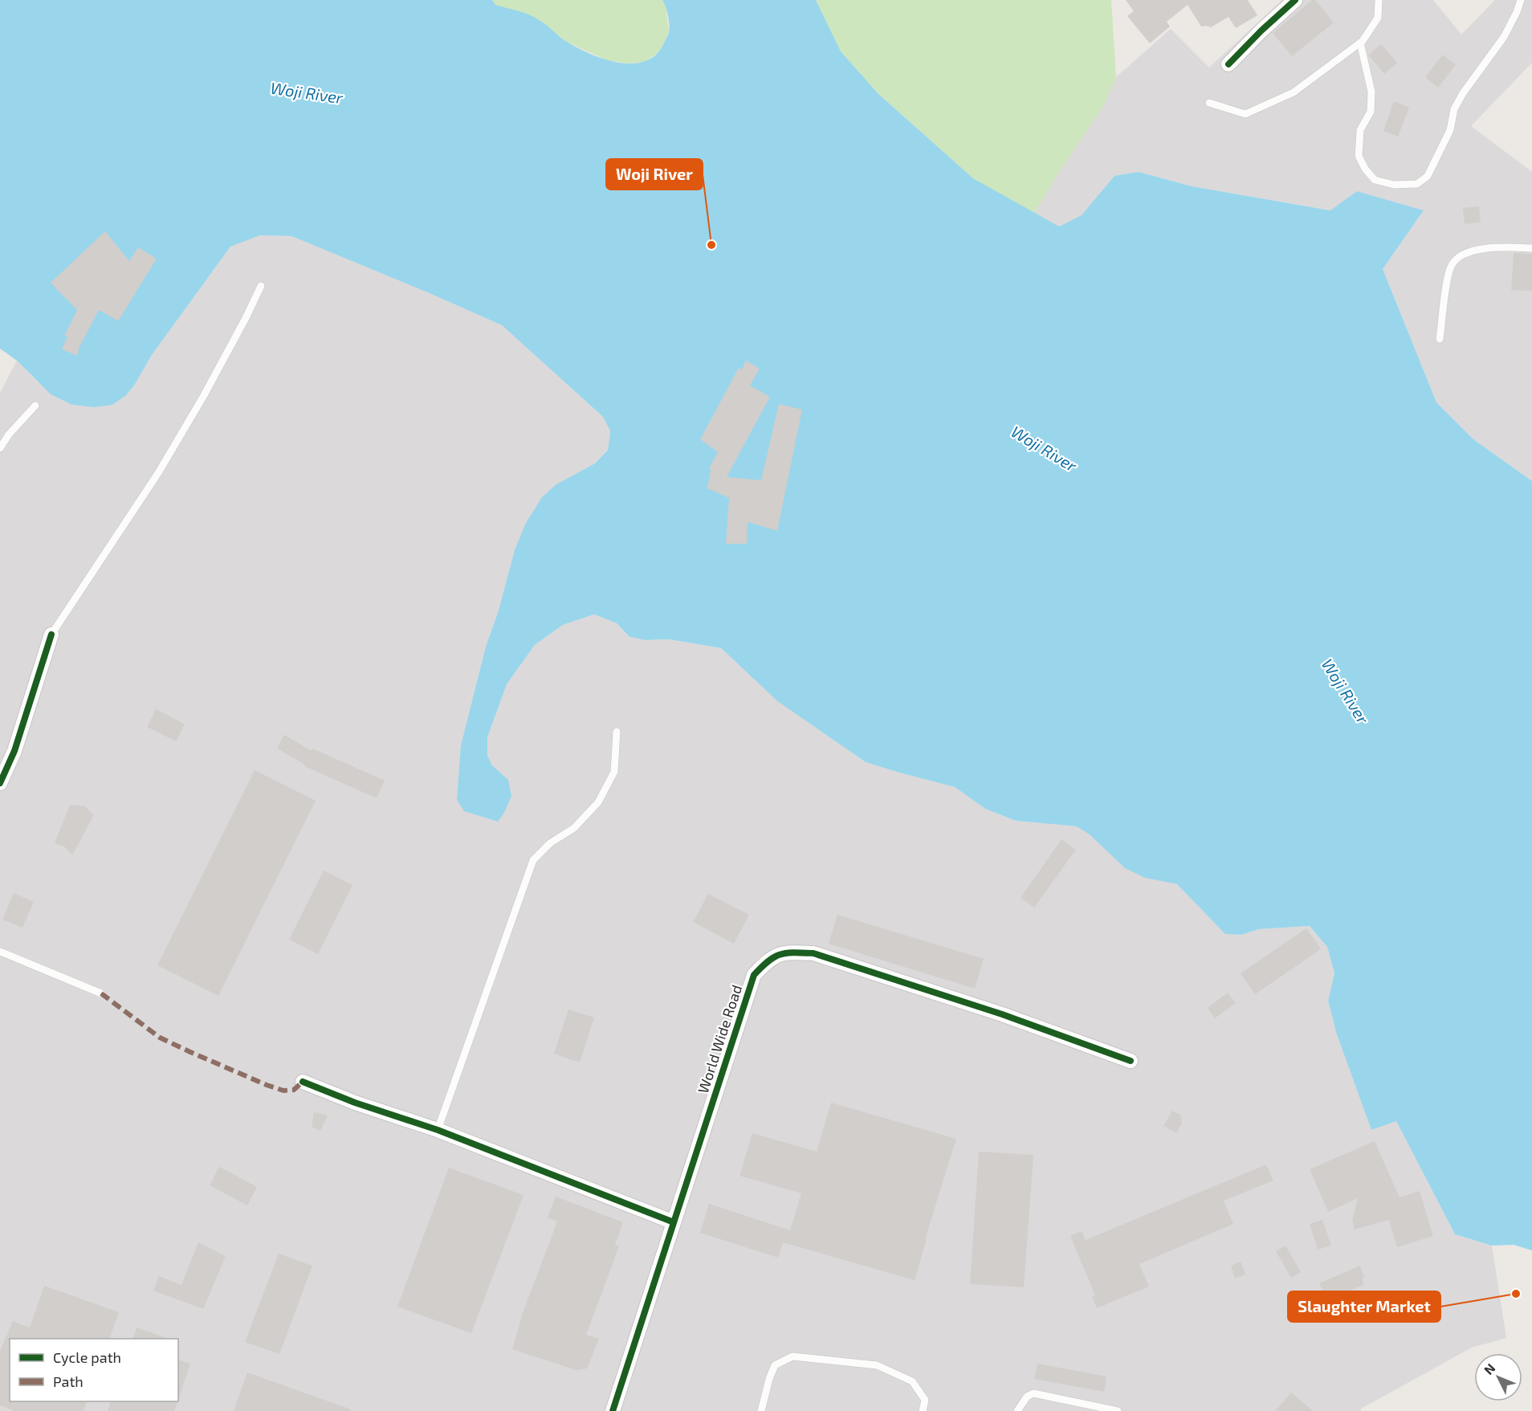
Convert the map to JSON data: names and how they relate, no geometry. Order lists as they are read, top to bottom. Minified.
{"streets":{"street":["World Wide Road"]},"water":["Woji River"],"places":["Woji River","Slaughter Market"],"legend":["Cycle path","Path"],"north":"top left"}
